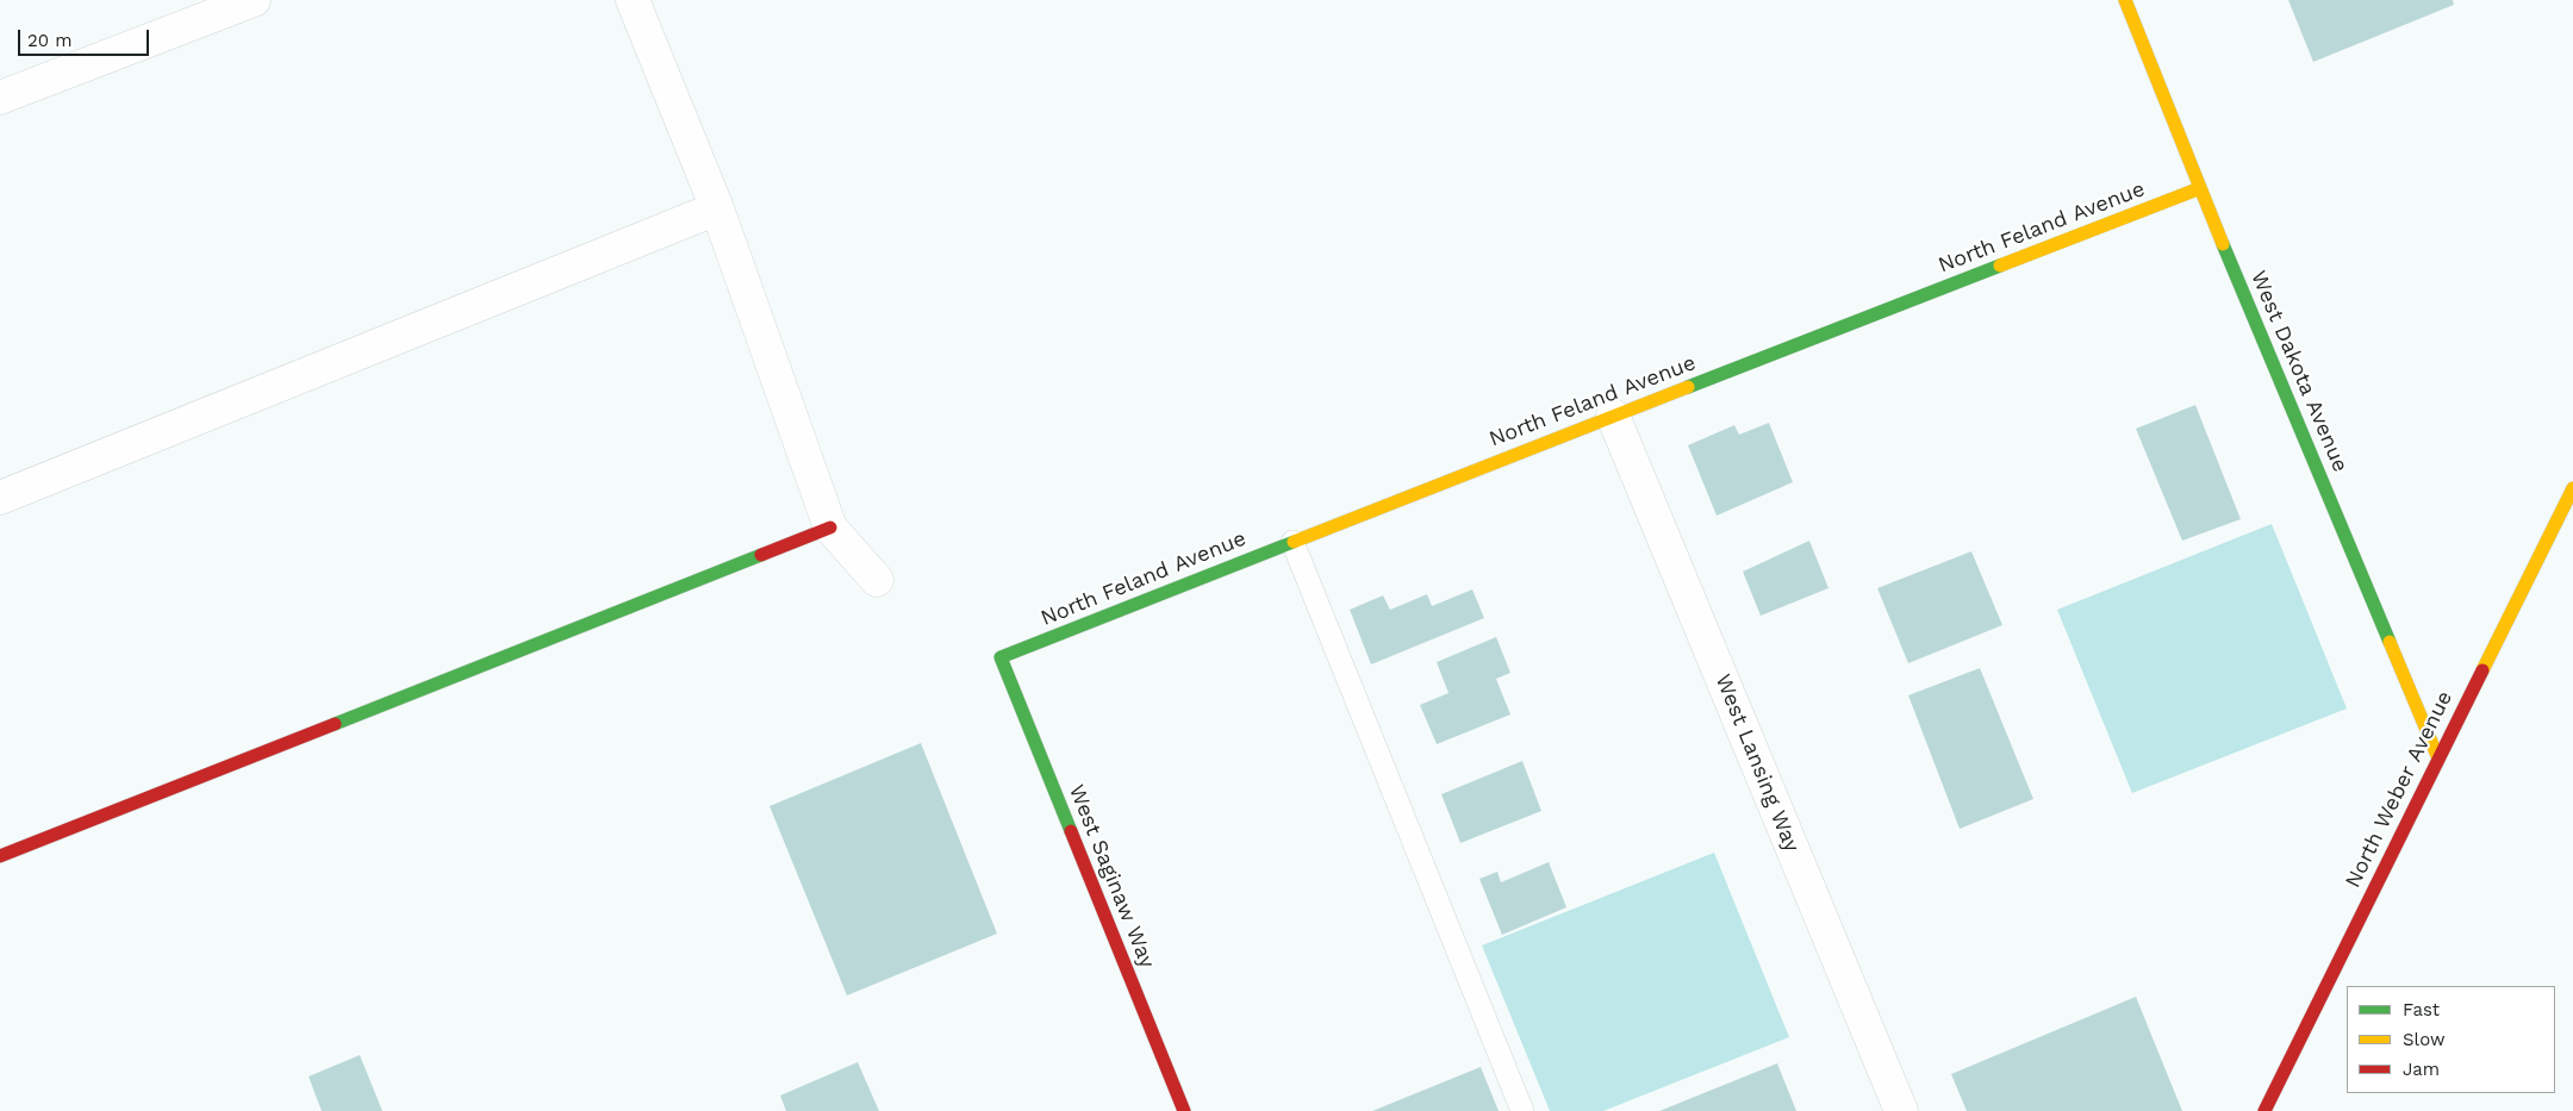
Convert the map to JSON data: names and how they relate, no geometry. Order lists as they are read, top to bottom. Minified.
{"streets":{"street":["North Feland Avenue","West Dakota Avenue","West Lansing Way","North Weber Avenue","West Saginaw Way"]},"crossings":[["North Feland Avenue","West Dakota Avenue"],["North Feland Avenue","West Lansing Way"],["North Feland Avenue","West Saginaw Way"],["West Dakota Avenue","North Weber Avenue"]],"legend":["Fast","Slow","Jam"],"scale_bar":"20 m"}
